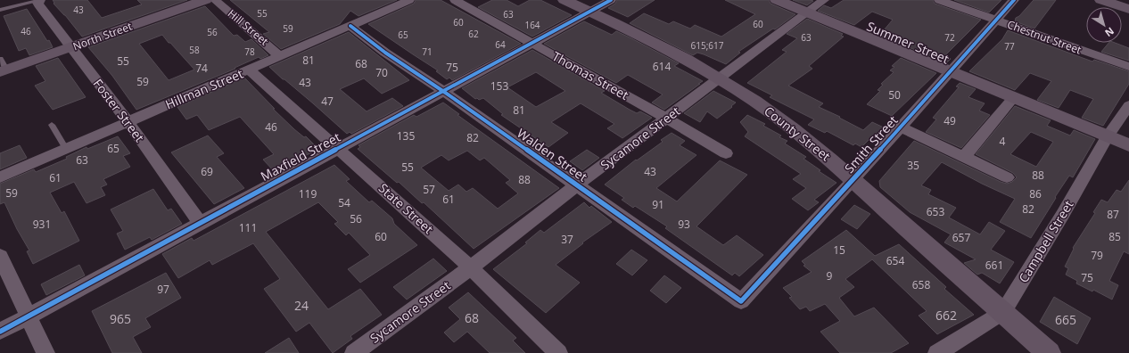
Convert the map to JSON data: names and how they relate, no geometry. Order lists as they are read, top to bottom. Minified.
{"streets":{"main road":["North Street","Summer Street","County Street"],"street":["Hill Street","Chestnut Street","Thomas Street","Hillman Street","Foster Street","Sycamore Street","Smith Street","Walden Street","Maxfield Street","State Street","Campbell Street"]},"crossings":[["Hill Street","Hillman Street"],["North Street","Foster Street"],["Chestnut Street","Smith Street"],["Summer Street","Sycamore Street"],["Summer Street","Smith Street"],["Summer Street","Campbell Street"],["Thomas Street","Sycamore Street"],["Thomas Street","Maxfield Street"],["Hillman Street","Foster Street"],["Hillman Street","Walden Street"],["Hillman Street","State Street"],["Foster Street","Maxfield Street"],["County Street","Sycamore Street"],["County Street","Smith Street"],["County Street","Maxfield Street"],["County Street","Campbell Street"],["Sycamore Street","Walden Street"],["Sycamore Street","State Street"],["Smith Street","Walden Street"],["Walden Street","Maxfield Street"],["Maxfield Street","State Street"]],"house_numbers":["43","55","63","60","60","164","59","46","56","62","65","63","72","64","615;617","77","58","78","71","81","55","68","614","75","74","70","59","43","153","50","47","81","49","46","135","82","4","65","63","35","55","69","43","88","61","88","57","59","119","86","61","54","91","82","653","87","56","931","93","111","60","85","657","37","15","79","654","661","9","75","658","97","24","662","68","965","665"],"north":"bottom right"}
